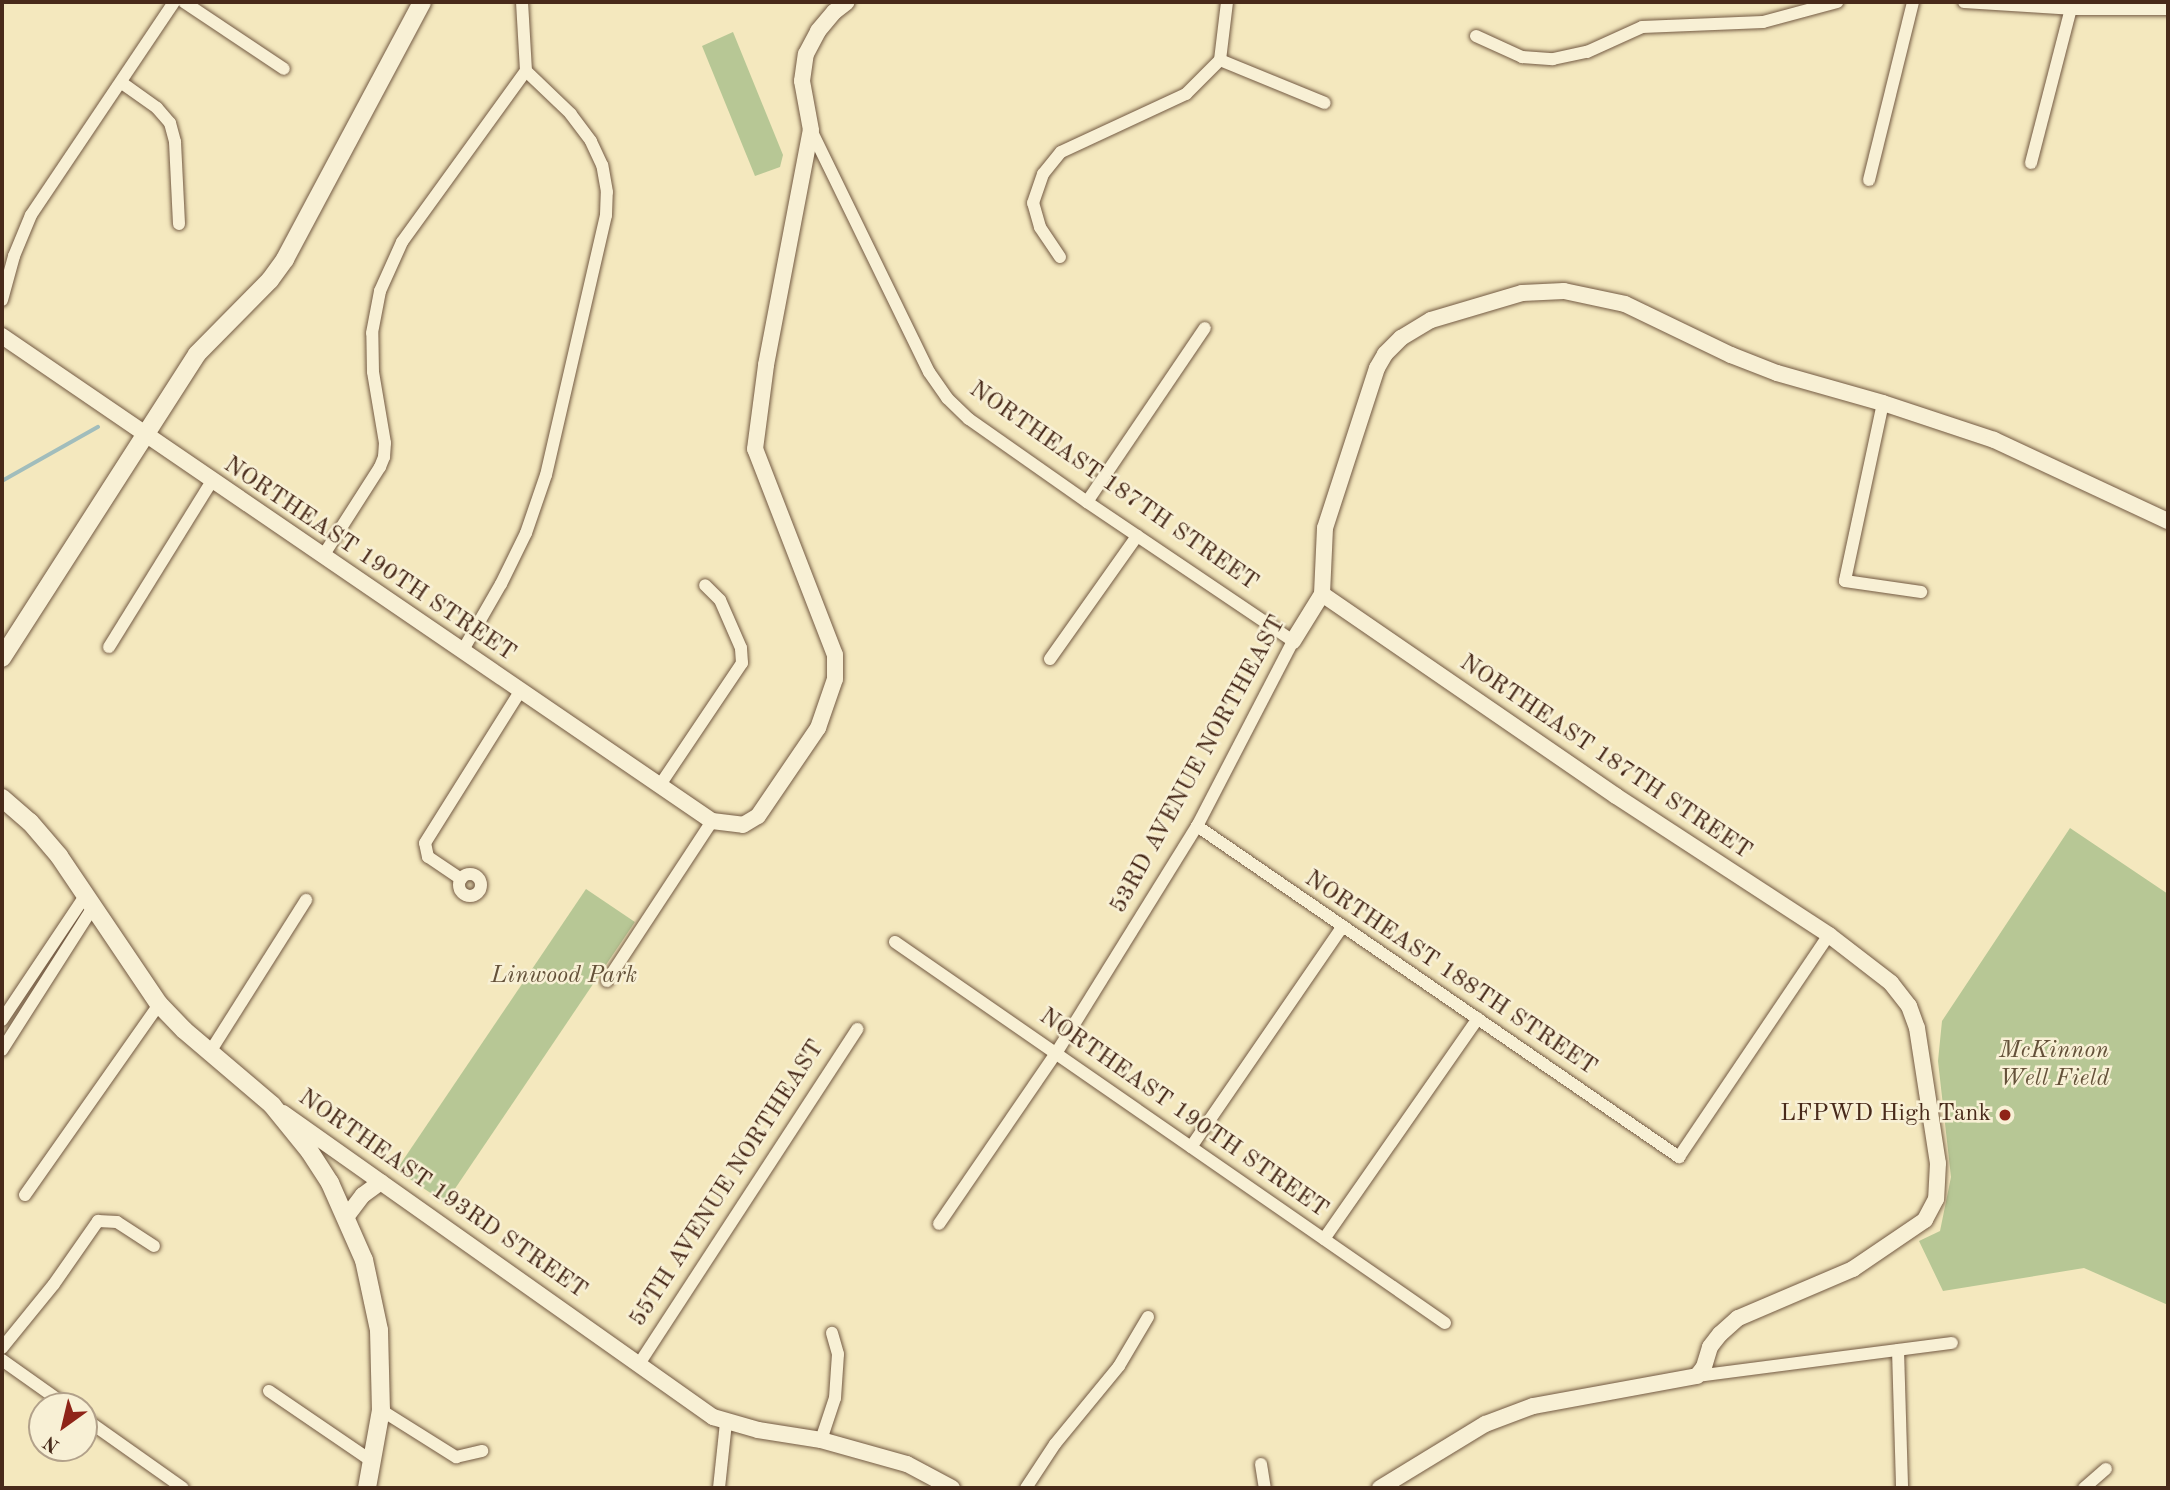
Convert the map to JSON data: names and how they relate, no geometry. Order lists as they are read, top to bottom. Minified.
{"streets":{"main road":["NORTHEAST 193RD STREET"],"street":["NORTHEAST 187TH STREET","NORTHEAST 190TH STREET","53RD AVENUE NORTHEAST","NORTHEAST 188TH STREET","55TH AVENUE NORTHEAST"]},"crossings":[["NORTHEAST 187TH STREET","53RD AVENUE NORTHEAST"],["NORTHEAST 187TH STREET","NORTHEAST 188TH STREET"],["NORTHEAST 190TH STREET","53RD AVENUE NORTHEAST"],["53RD AVENUE NORTHEAST","NORTHEAST 188TH STREET"],["55TH AVENUE NORTHEAST","NORTHEAST 193RD STREET"]],"parks":["Linwood Park","McKinnon Well Field"],"places":["LFPWD High Tank"],"north":"bottom left"}
